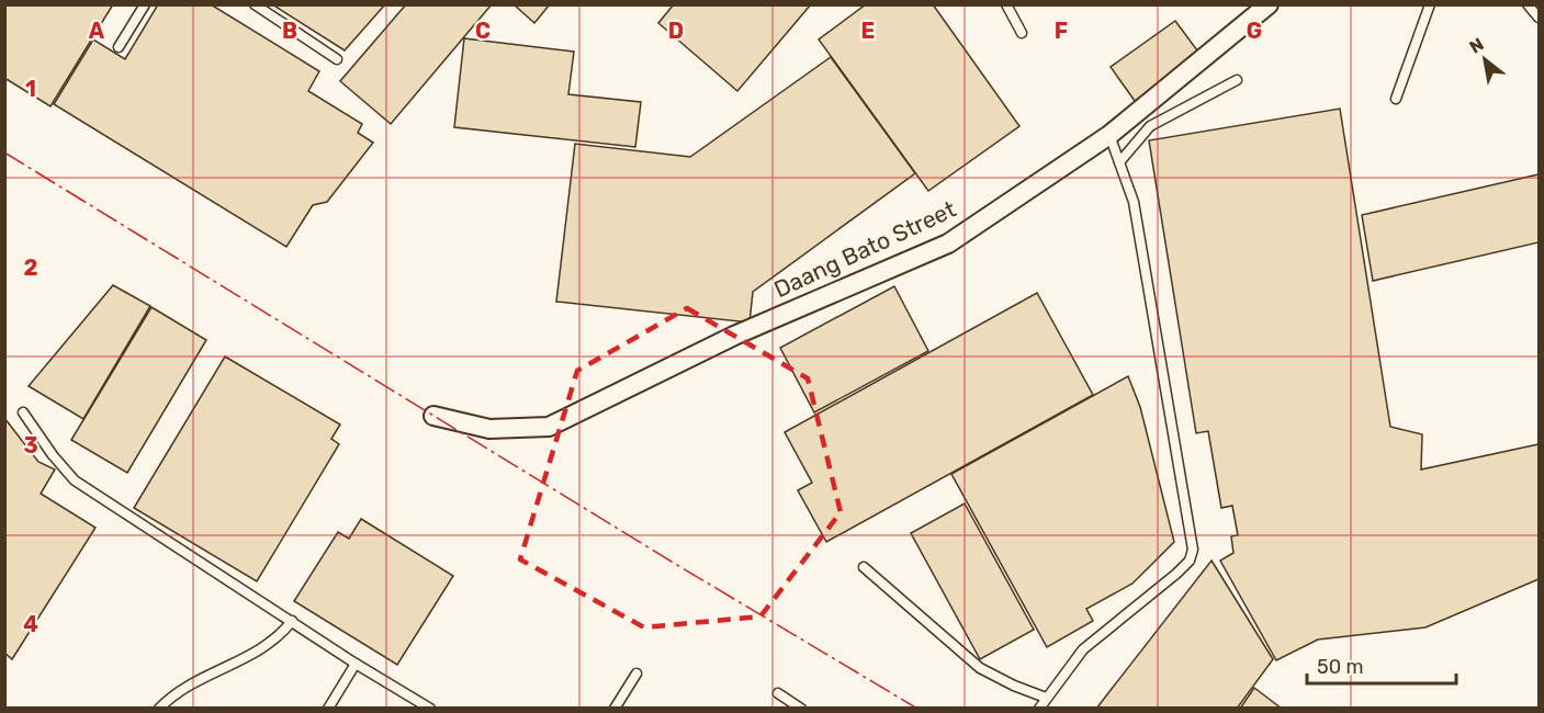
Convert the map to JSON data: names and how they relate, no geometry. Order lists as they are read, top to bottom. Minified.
{"streets":{"street":["Daang Bato Street"]},"scale_bar":"50 m","north":"top left","grid":{"columns":["A","B","C","D","E","F","G"],"rows":["1","2","3","4"]}}
